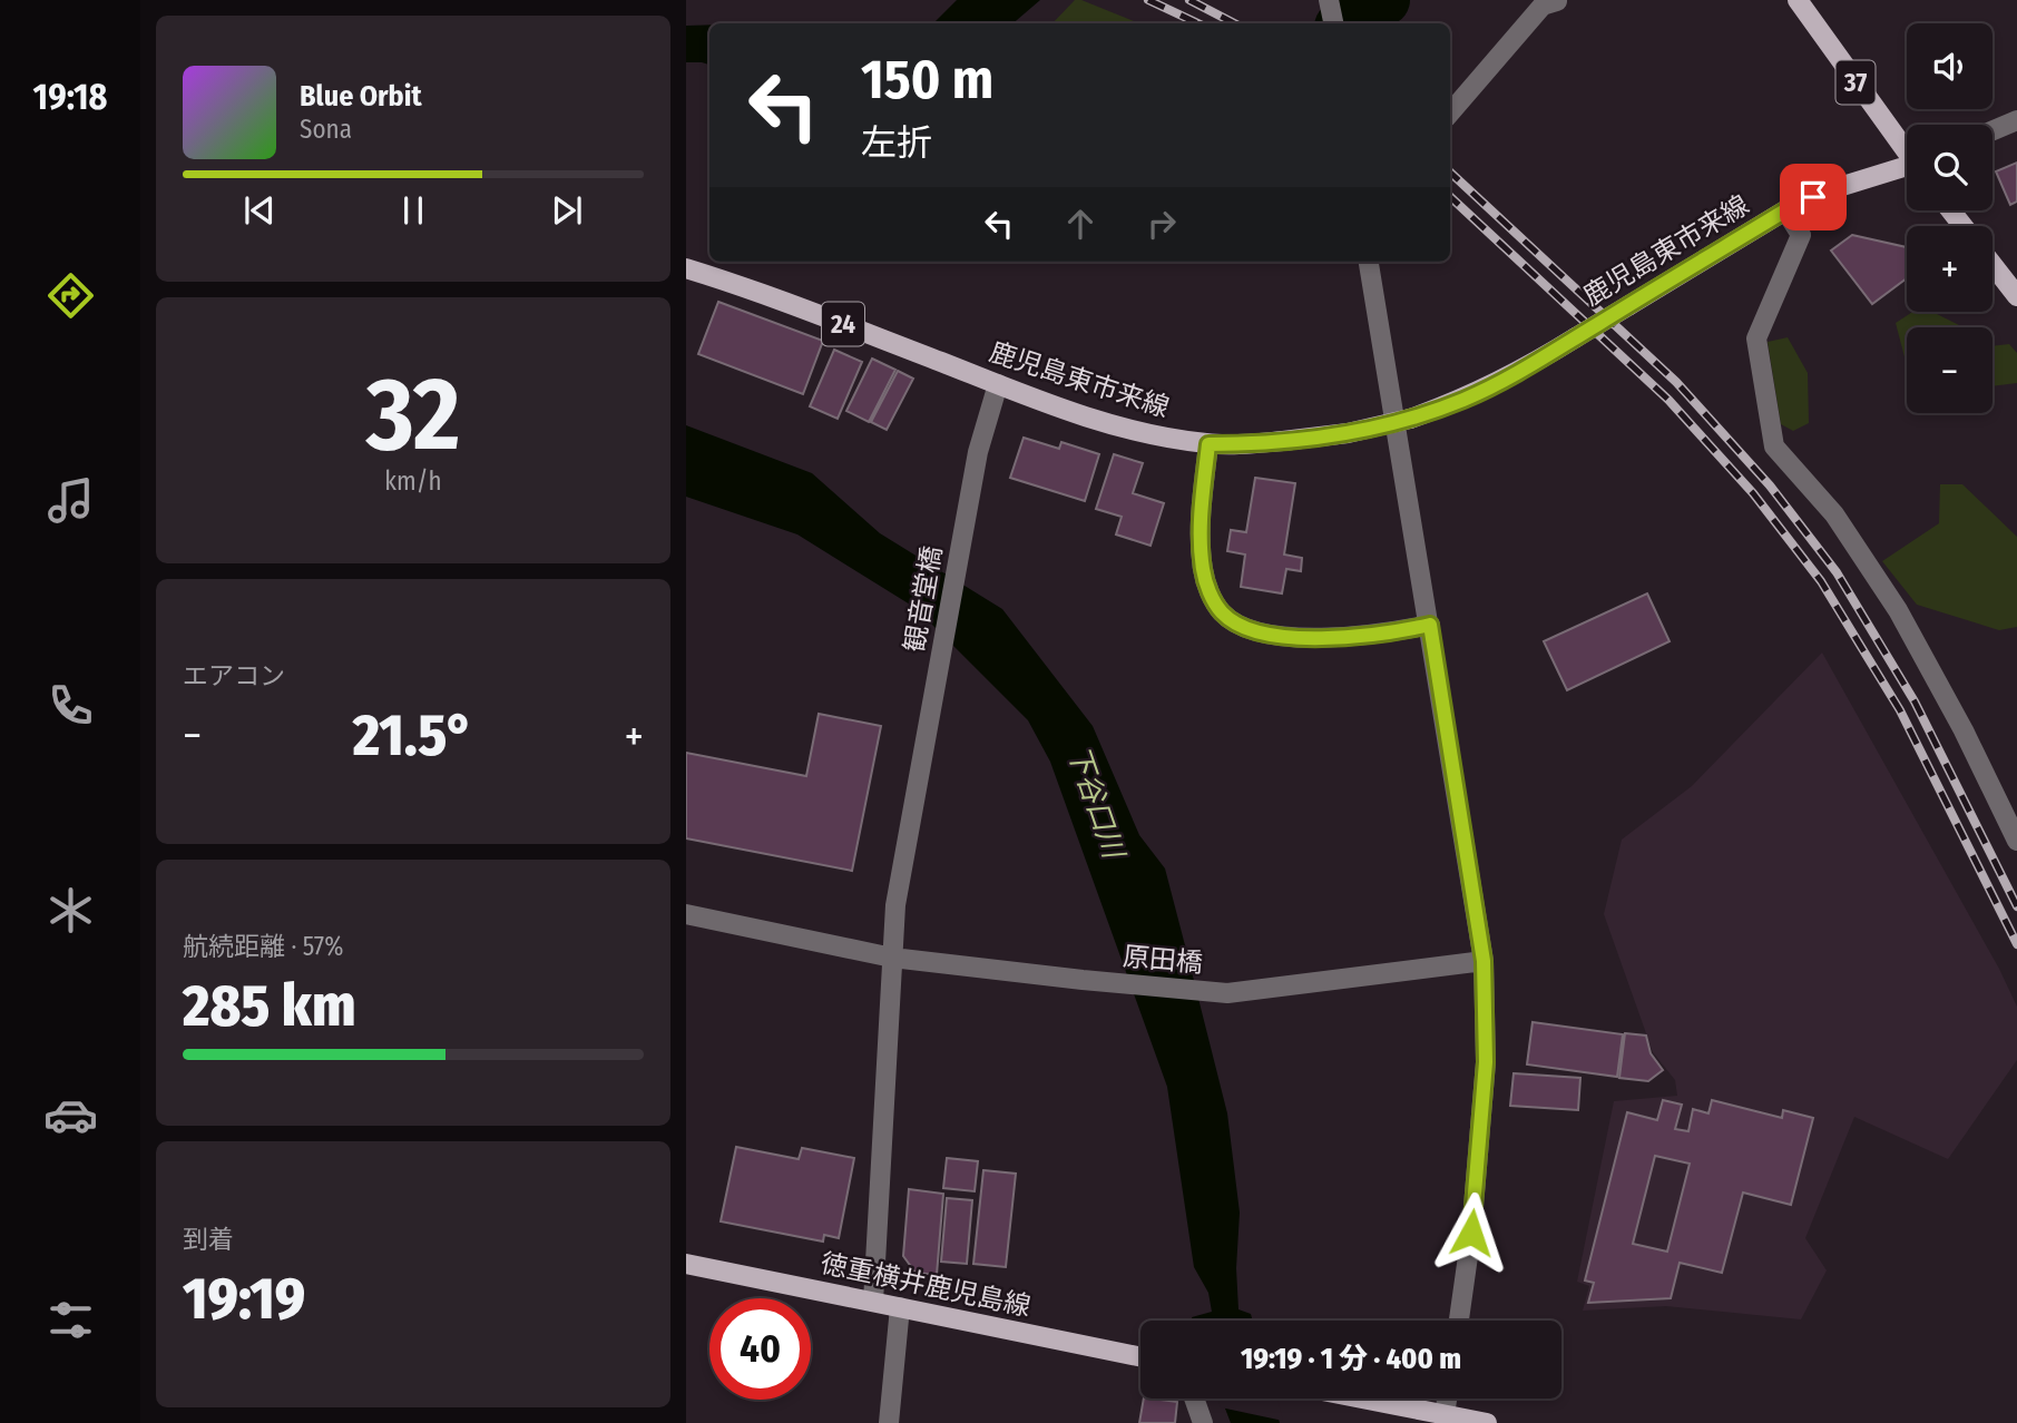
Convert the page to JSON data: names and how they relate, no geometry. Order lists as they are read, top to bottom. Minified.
{"streets":{"main road":["37","鹿児島東市来線","24","徳重横井鹿児島線"],"street":["観音堂橋","原田橋"]},"crossings":[["鹿児島東市来線","観音堂橋"],["観音堂橋","原田橋"],["観音堂橋","徳重横井鹿児島線"]],"water":["下谷口川"],"page":{"tabs":"19:18","map_buttons":["+","−"],"turn":["150 m","左折"],"song":["Blue Orbit","Sona"],"tile":[["32","km/h"],"エアコン",["航続距離 · 57%","285 km"],["到着","19:19"]],"heat":["−","21.5°","+"],"limit":"40","trip":"19:19 · 1 分 · 400 m"}}
